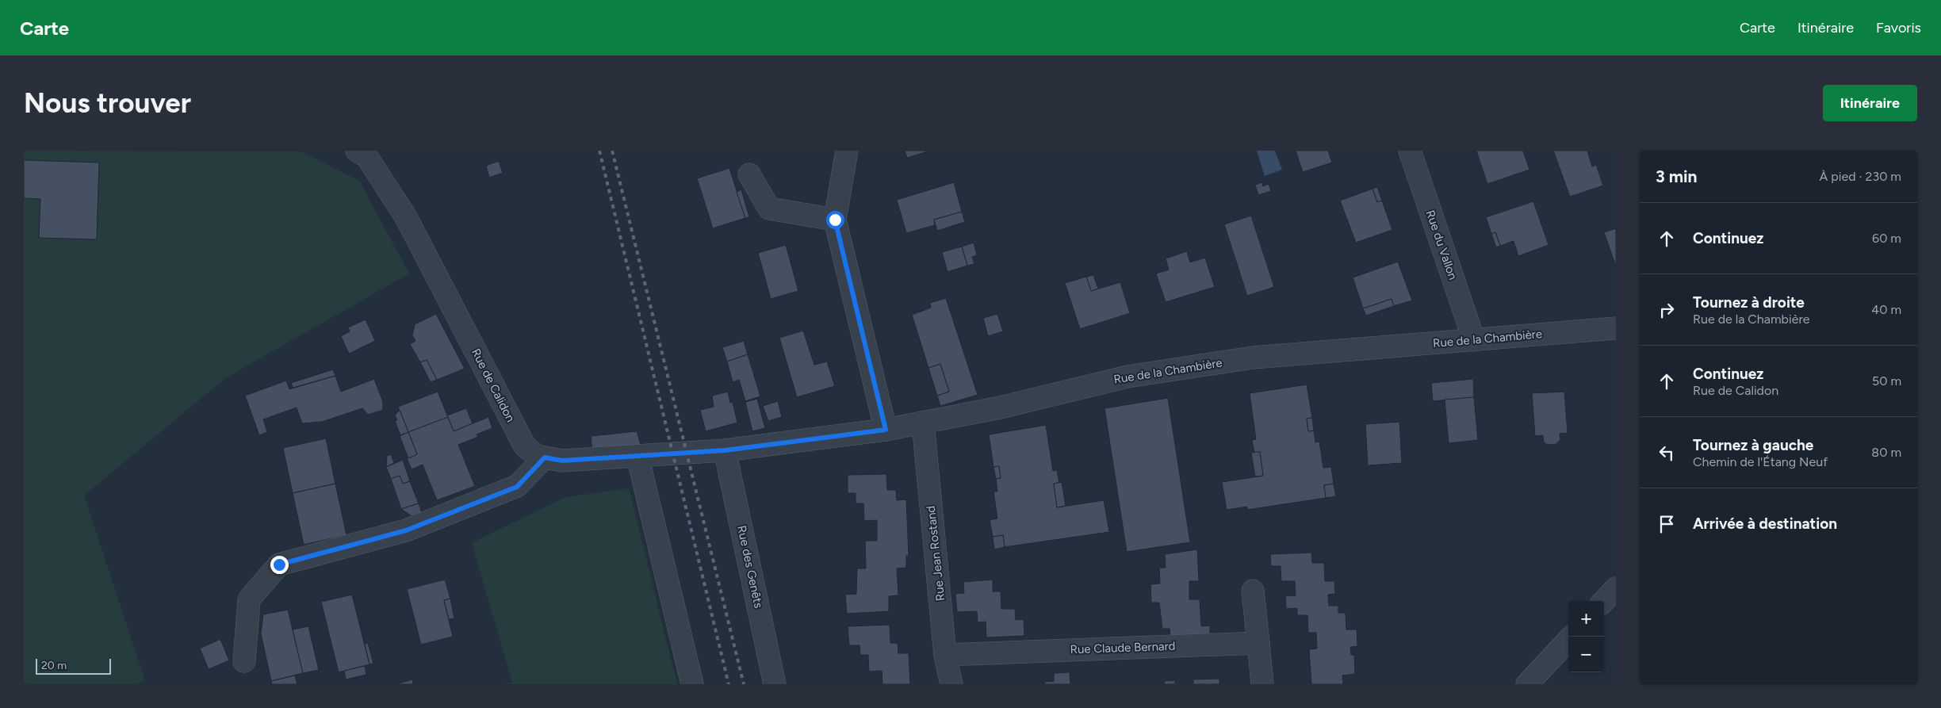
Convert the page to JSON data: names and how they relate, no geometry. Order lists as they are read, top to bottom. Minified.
{"streets":{"street":["Rue du Vallon","Rue de la Chambière","Rue de Calidon","Rue Jean Rostand","Rue des Genêts","Rue Claude Bernard"]},"crossings":[["Rue du Vallon","Rue de la Chambière"],["Rue de la Chambière","Rue de Calidon"],["Rue de la Chambière","Rue Jean Rostand"],["Rue de la Chambière","Rue des Genêts"],["Rue de Calidon","Rue des Genêts"],["Rue Jean Rostand","Rue Claude Bernard"]],"scale_bar":"20 m","page":{"header":"Carte","nav":["Carte","Itinéraire","Favoris"],"buttons":"Itinéraire","title":"Nous trouver","heading":["3 min","À pied · 230 m"],"list":[["Continuez","60 m"],["Tournez à droite","Rue de la Chambière","40 m"],["Continuez","Rue de Calidon","50 m"],["Tournez à gauche","Chemin de l'Étang Neuf","80 m"],"Arrivée à destination"],"map_buttons":["+","−"],"scale":"20 m"}}
